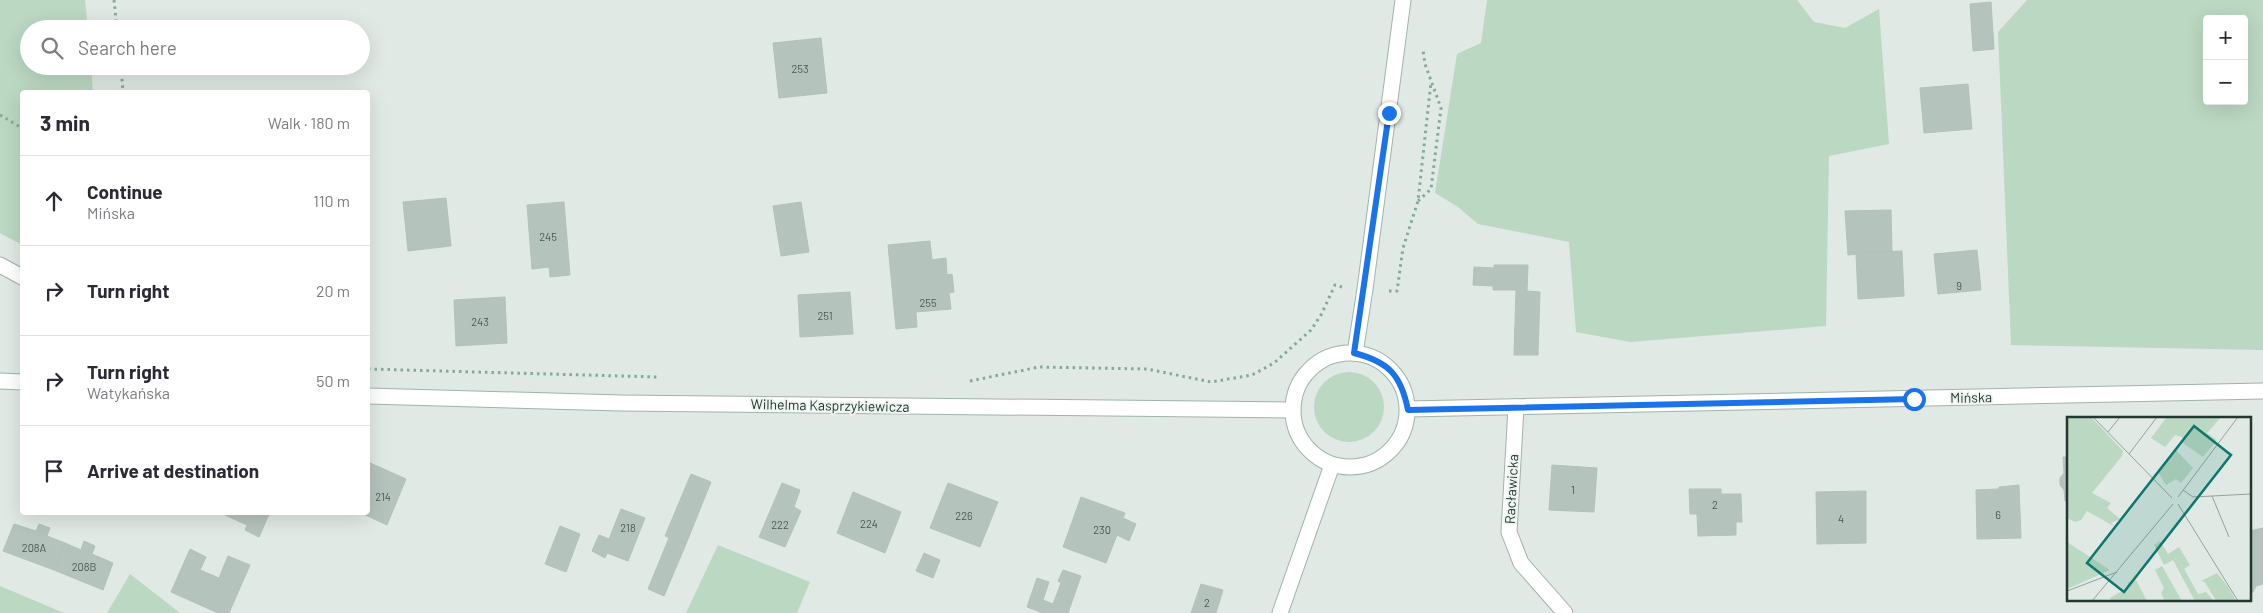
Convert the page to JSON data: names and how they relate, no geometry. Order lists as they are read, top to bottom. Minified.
{"streets":{"street":["Mińska","Wilhelma Kasprzykiewicza","Racławicka"]},"crossings":[["Mińska","Wilhelma Kasprzykiewicza"],["Mińska","Racławicka"]],"house_numbers":["253","245","9","255","251","243","1","214","2","6","226","4","224","222","218","230","208A","208B","2"],"page":{"map_buttons":["+","−"],"search":"Search here","heading":["3 min","Walk · 180 m"],"list":[["Continue","Mińska","110 m"],["Turn right","20 m"],["Turn right","Watykańska","50 m"],"Arrive at destination"]}}
